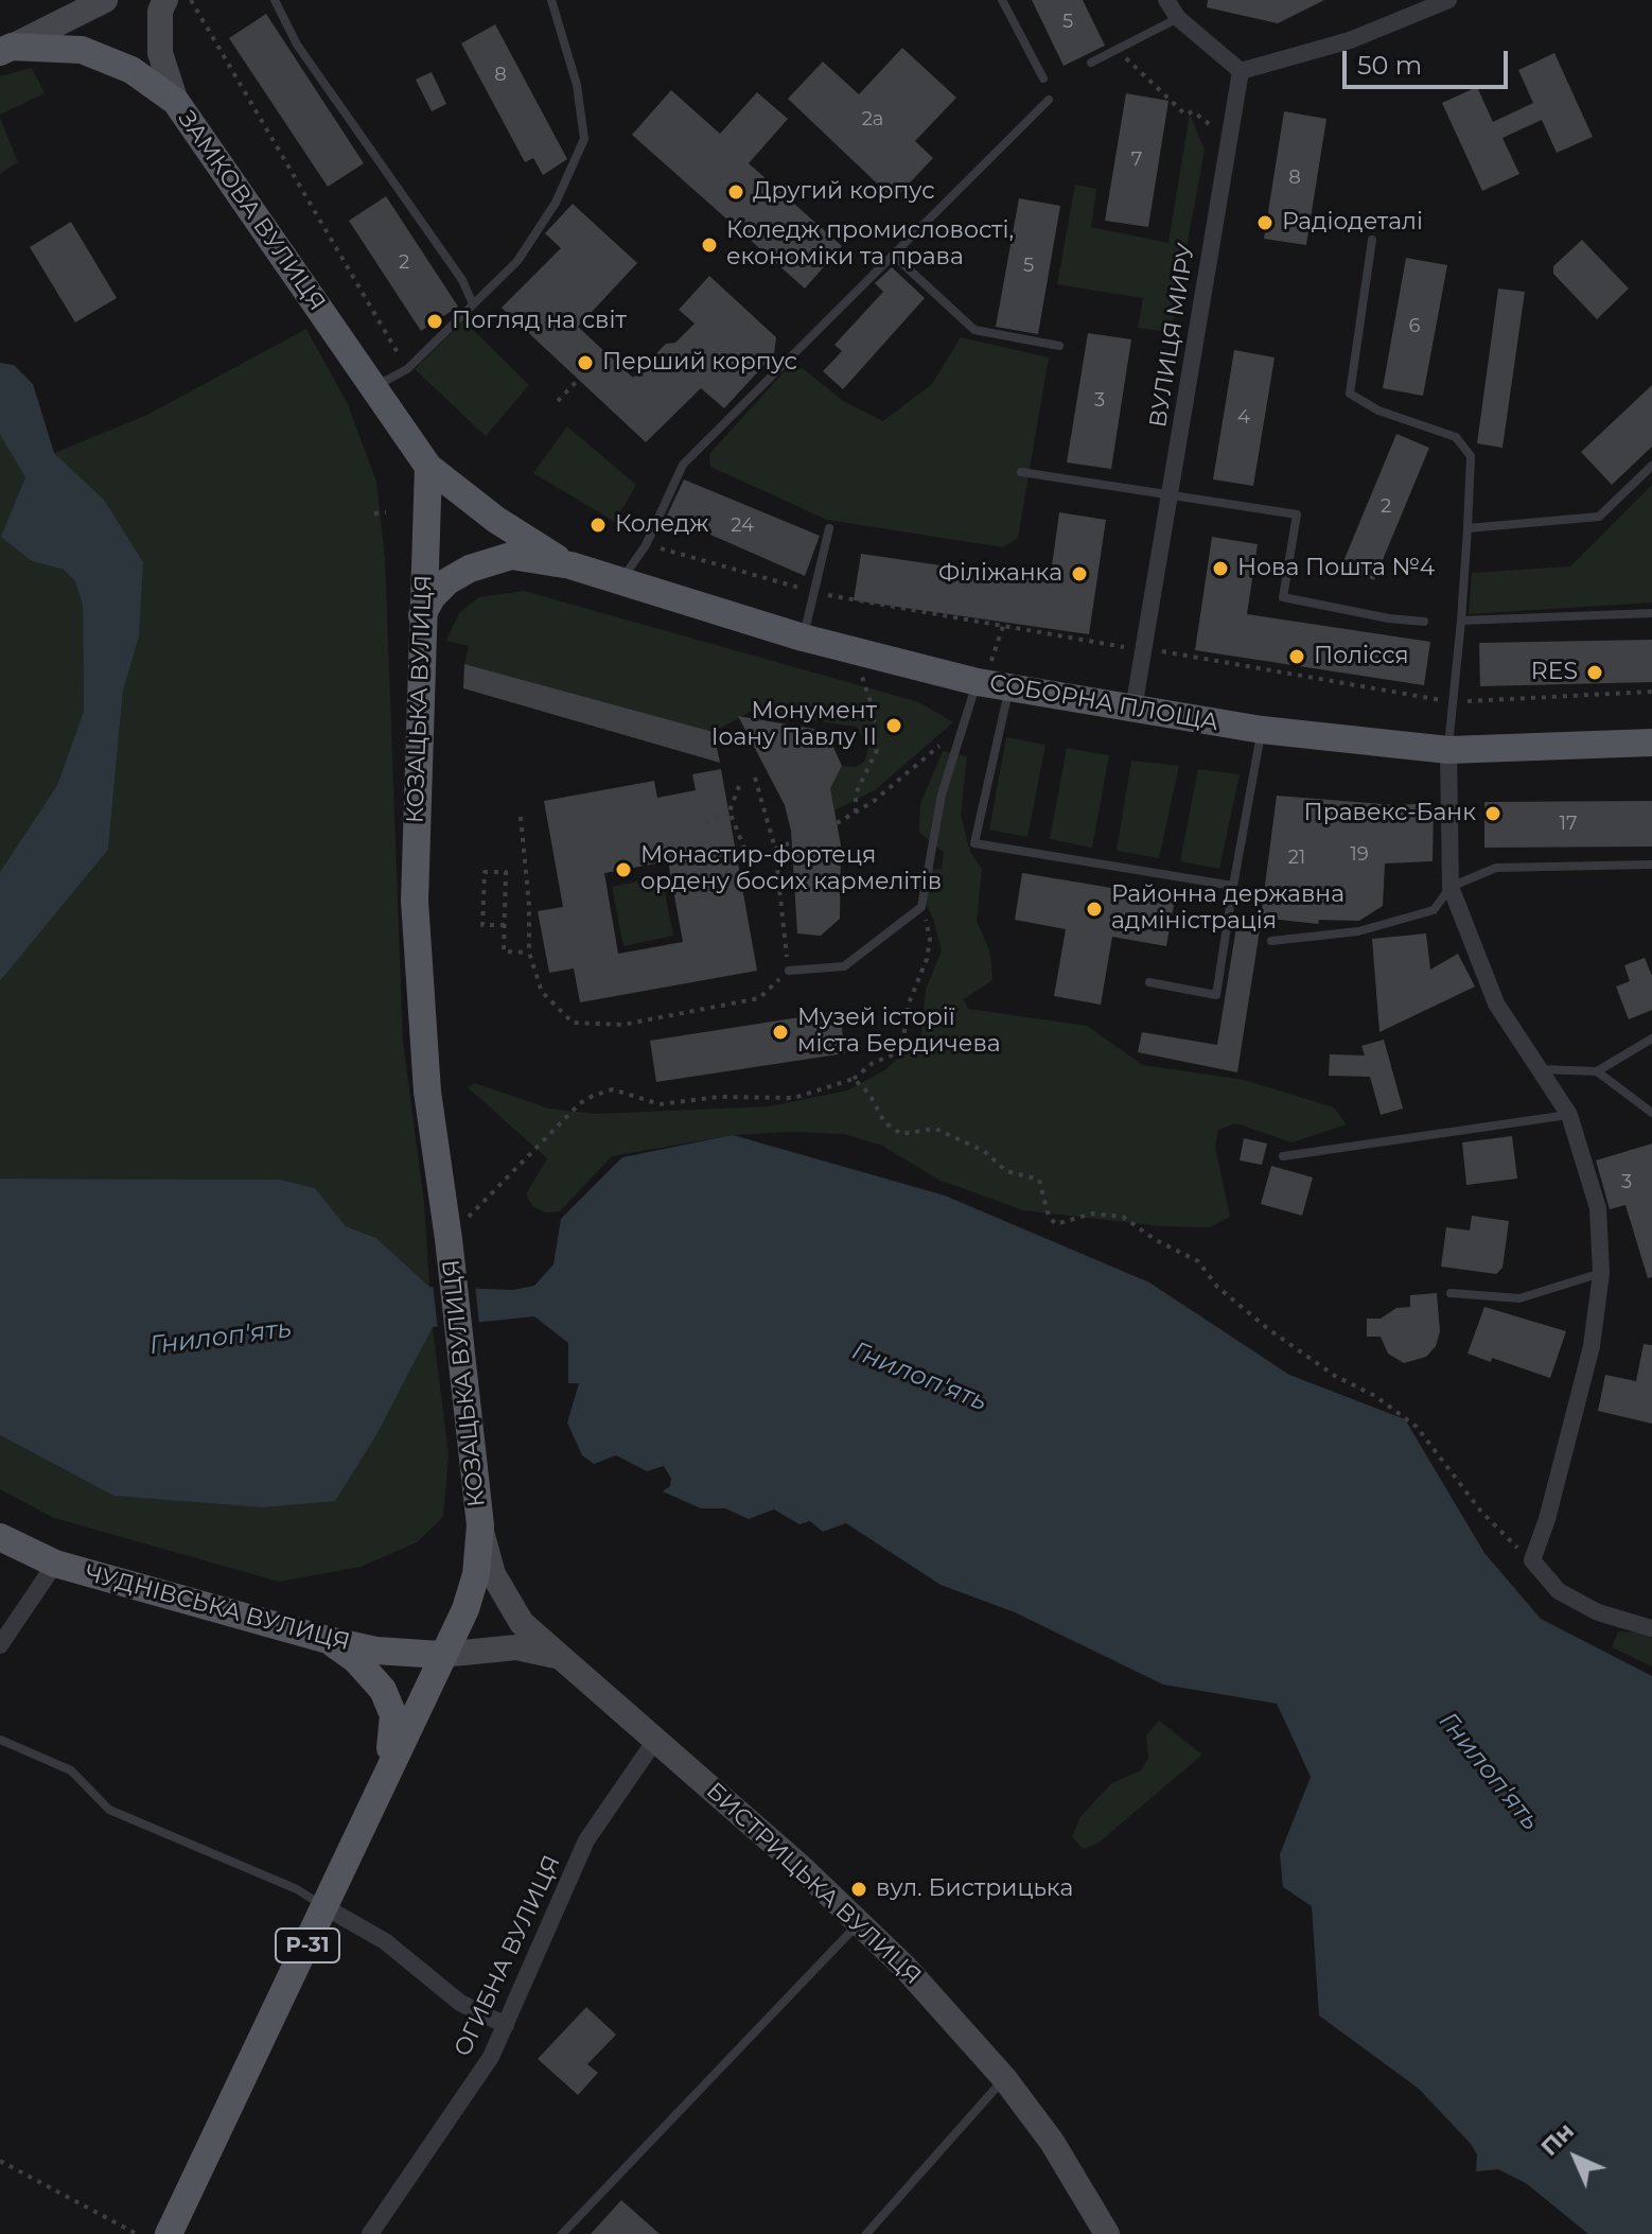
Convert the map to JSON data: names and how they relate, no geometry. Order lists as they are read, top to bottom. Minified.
{"streets":{"main road":["ЗАМКОВА ВУЛИЦЯ","КОЗАЦЬКА ВУЛИЦЯ","СОБОРНА ПЛОЩА","ЧУДНІВСЬКА ВУЛИЦЯ","Р-31"],"street":["ВУЛИЦЯ МИРУ","БИСТРИЦЬКА ВУЛИЦЯ","ОГИБНА ВУЛИЦЯ"]},"crossings":[["ЗАМКОВА ВУЛИЦЯ","КОЗАЦЬКА ВУЛИЦЯ"],["ЗАМКОВА ВУЛИЦЯ","СОБОРНА ПЛОЩА"],["ВУЛИЦЯ МИРУ","СОБОРНА ПЛОЩА"],["КОЗАЦЬКА ВУЛИЦЯ","СОБОРНА ПЛОЩА"],["КОЗАЦЬКА ВУЛИЦЯ","ЧУДНІВСЬКА ВУЛИЦЯ"],["КОЗАЦЬКА ВУЛИЦЯ","БИСТРИЦЬКА ВУЛИЦЯ"],["ЧУДНІВСЬКА ВУЛИЦЯ","БИСТРИЦЬКА ВУЛИЦЯ"],["БИСТРИЦЬКА ВУЛИЦЯ","ОГИБНА ВУЛИЦЯ"]],"water":["Гнилоп'ять"],"places":["Другий корпус","Радіодеталі","Коледж промисловості, економіки та права","Погляд на світ","Перший корпус","Коледж","Нова Пошта №4","Філіжанка","Полісся","RES","Монумент Іоану Павлу ІІ","Правекс-Банк","Монастир-фортеця ордену босих кармелітів","Районна державна адміністрація","Музей історії міста Бердичева","вул. Бистрицька"],"house_numbers":["5","8","2а","7","8","2","5","6","3","4","2","24","17","19","21","3"],"scale_bar":"50 m","north":"top left"}
